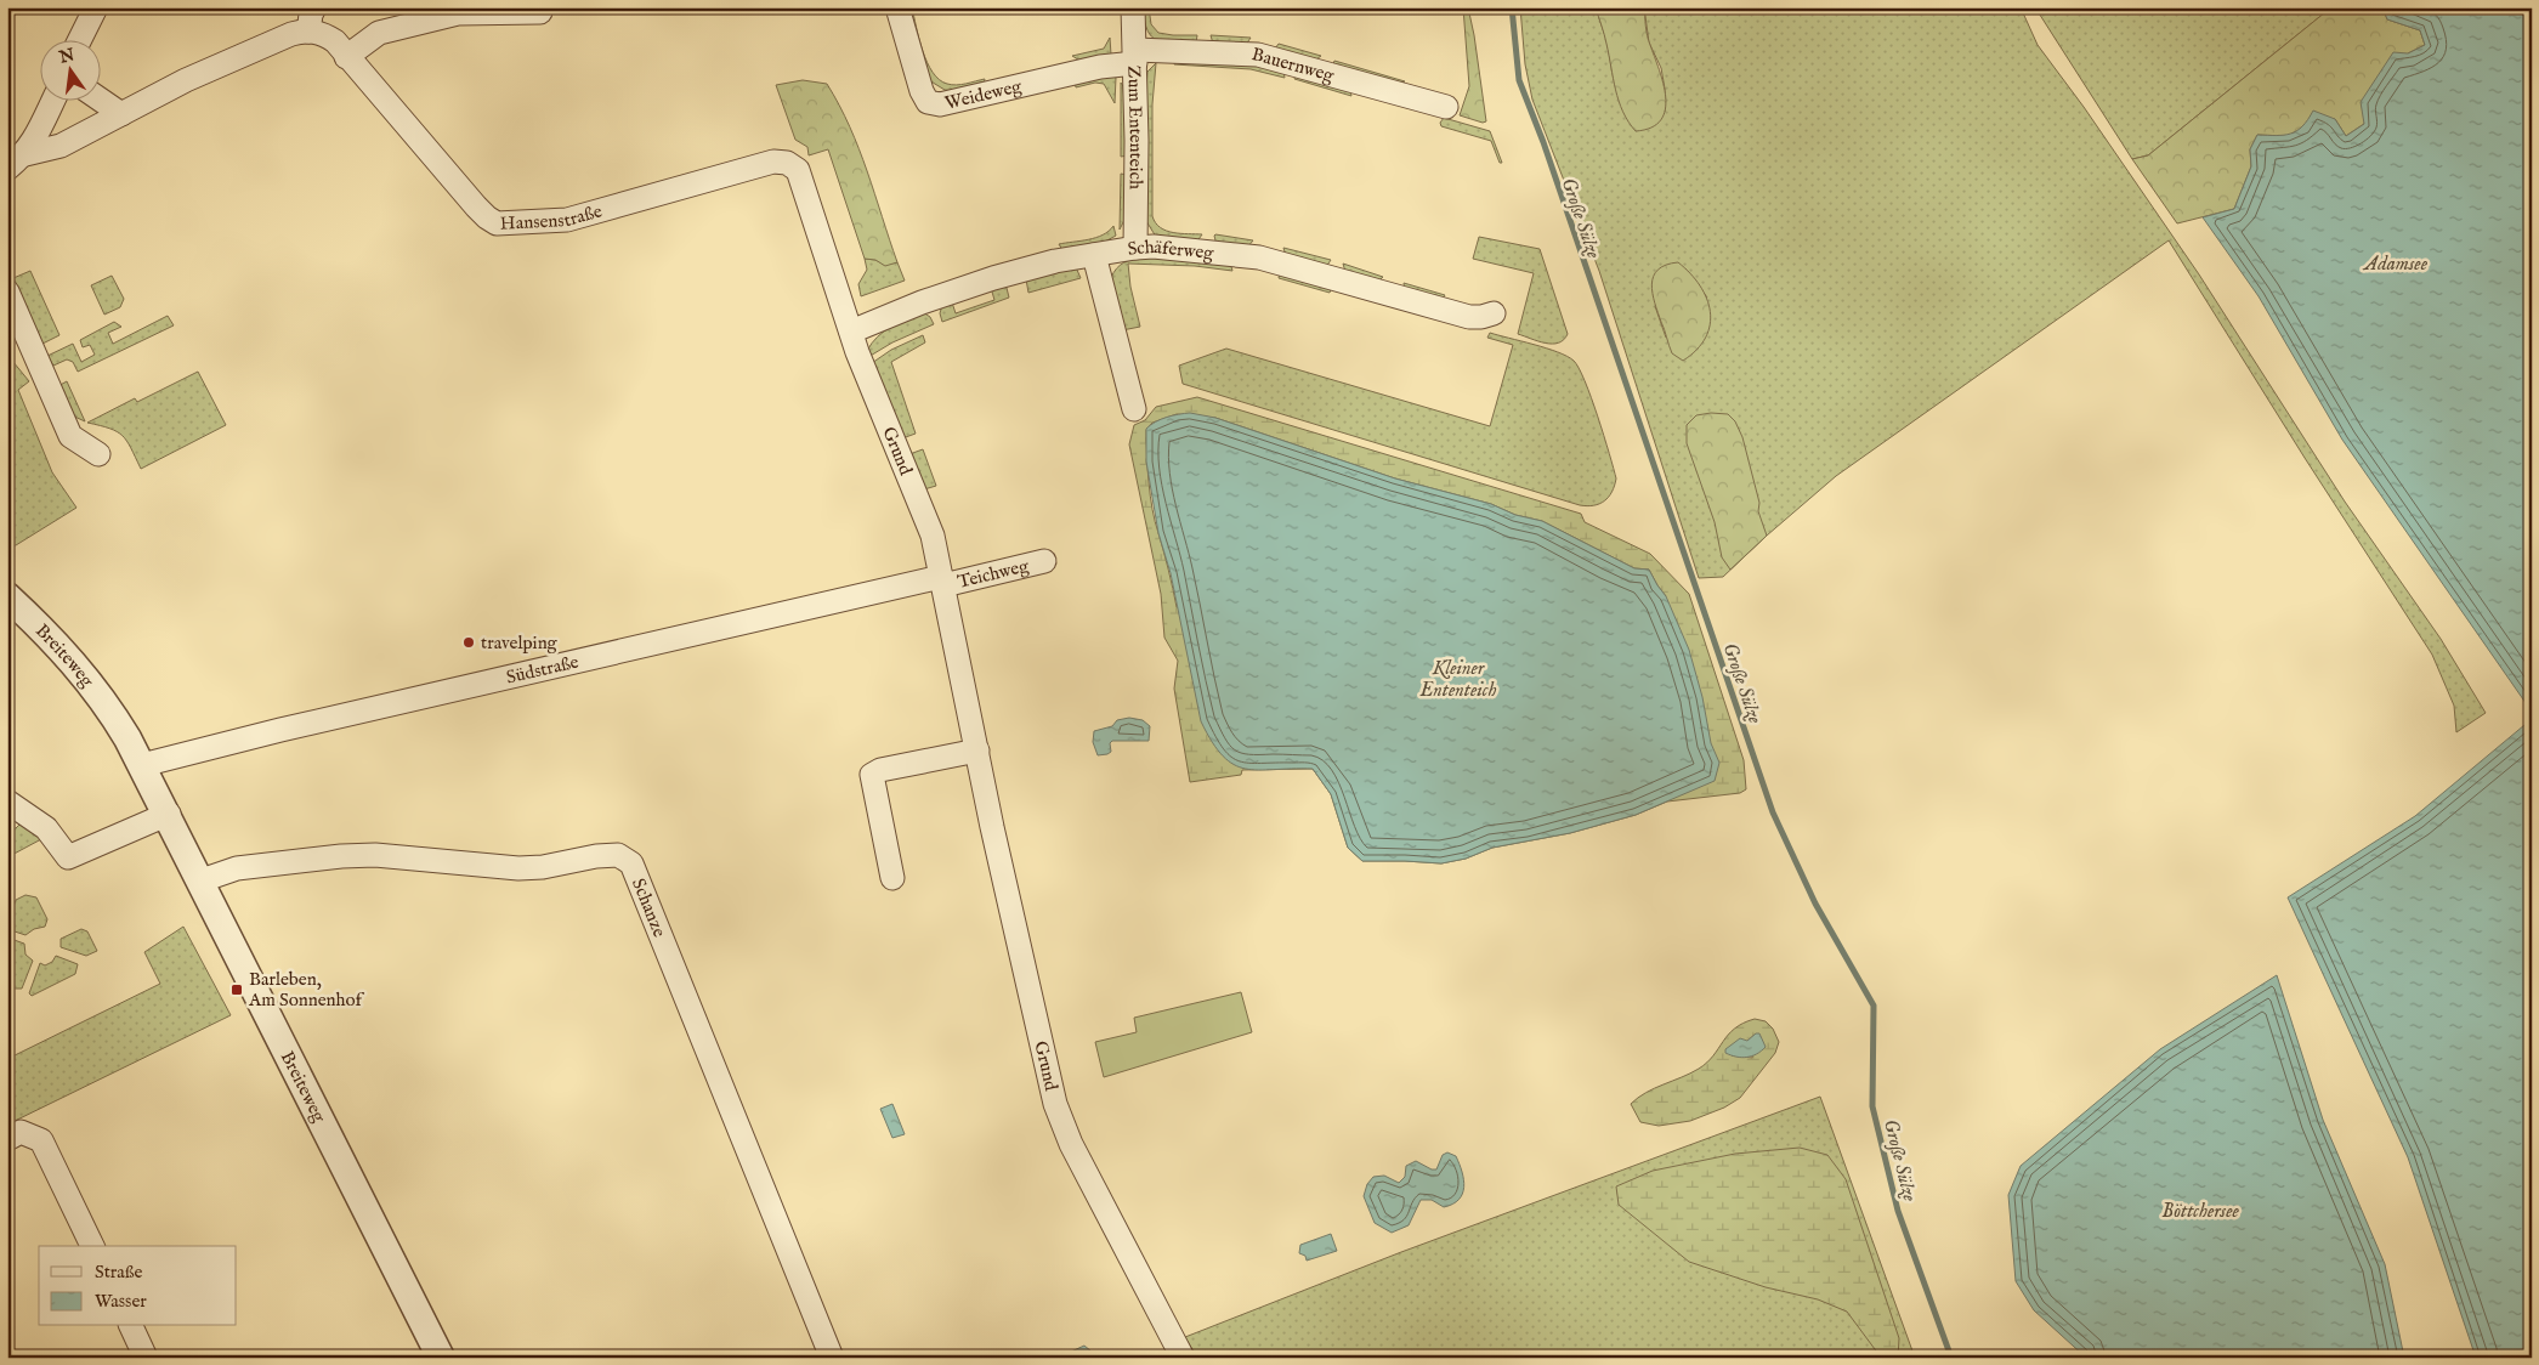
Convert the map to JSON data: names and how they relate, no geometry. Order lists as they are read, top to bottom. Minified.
{"streets":{"street":["Bauernweg","Weideweg","Zum Ententeich","Hansenstraße","Schäferweg","Grund","Teichweg","Breiteweg","Südstraße","Schanze"]},"crossings":[["Bauernweg","Weideweg"],["Bauernweg","Zum Ententeich"],["Weideweg","Zum Ententeich"],["Zum Ententeich","Schäferweg"],["Hansenstraße","Grund"],["Schäferweg","Grund"],["Grund","Teichweg"],["Grund","Südstraße"],["Teichweg","Südstraße"],["Breiteweg","Südstraße"],["Breiteweg","Schanze"]],"water":["Große Sülze","Adamsee","Kleiner Ententeich","Böttchersee"],"places":{"other":["travelping"],"transit":["Barleben, Am Sonnenhof"]},"legend":["Straße","Wasser"],"north":"top"}
